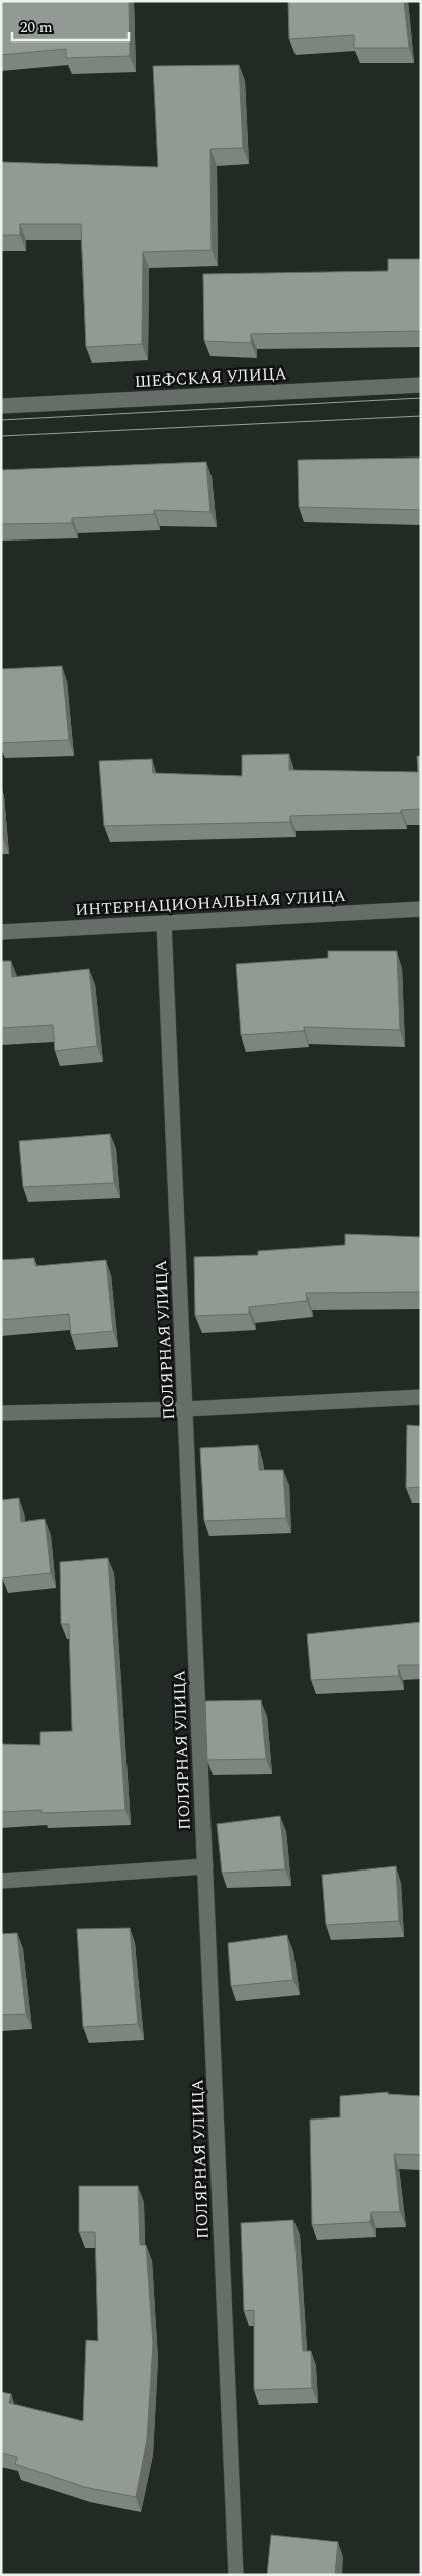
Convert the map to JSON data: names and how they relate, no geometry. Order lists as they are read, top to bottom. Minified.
{"streets":{"street":["ШЕФСКАЯ УЛИЦА","ИНТЕРНАЦИОНАЛЬНАЯ УЛИЦА","ПОЛЯРНАЯ УЛИЦА"]},"crossings":[["ИНТЕРНАЦИОНАЛЬНАЯ УЛИЦА","ПОЛЯРНАЯ УЛИЦА"]],"scale_bar":"20 m"}
